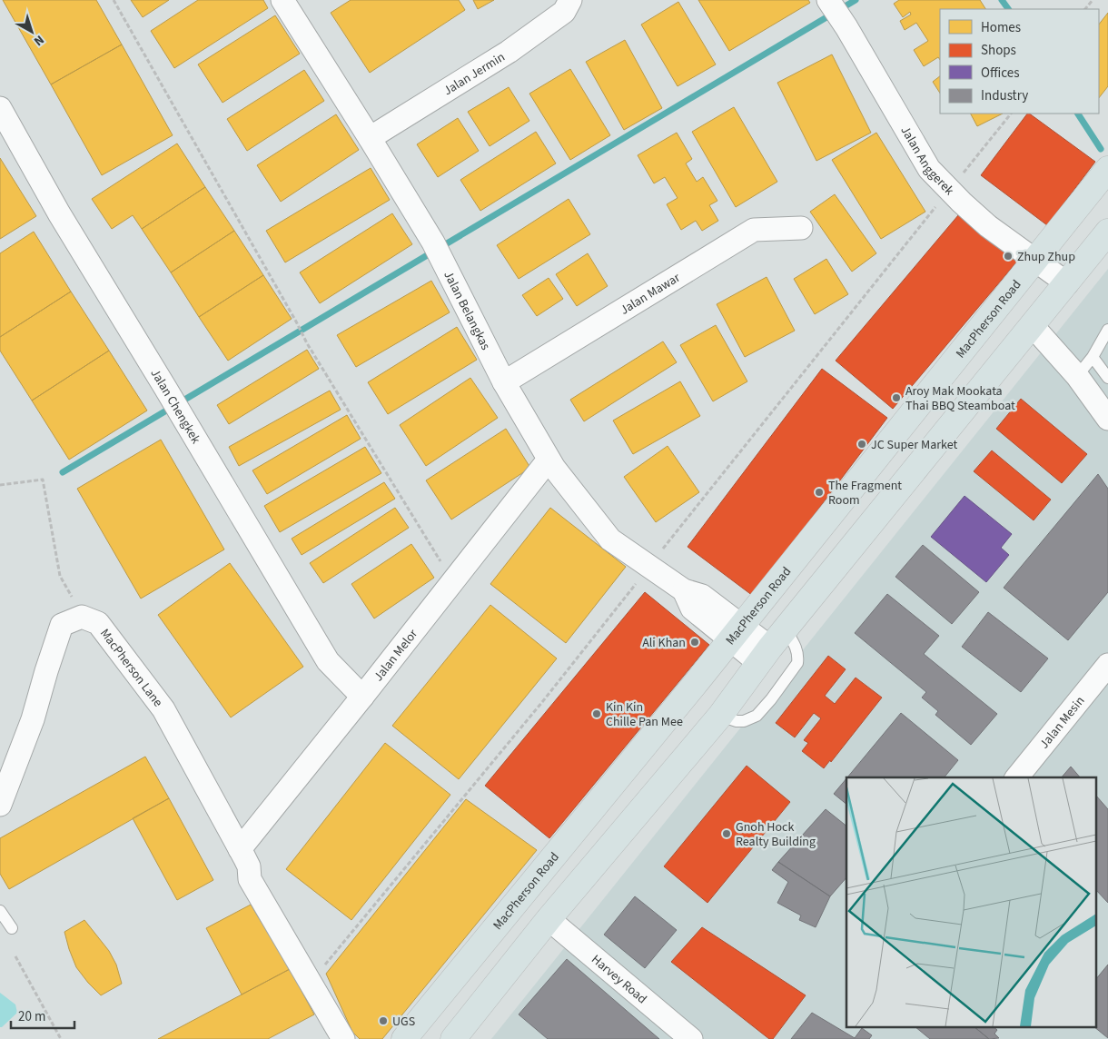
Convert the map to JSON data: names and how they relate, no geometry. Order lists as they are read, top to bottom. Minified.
{"streets":{"main road":["MacPherson Road"],"street":["Jalan Jermin","Jalan Anggerek","Jalan Mawar","Jalan Belangkas","Jalan Chengkek","Jalan Melor","MacPherson Lane","Jalan Mesin","Harvey Road"]},"crossings":[["Jalan Jermin","Jalan Belangkas"],["Jalan Anggerek","MacPherson Road"],["Jalan Mawar","Jalan Belangkas"],["Jalan Belangkas","MacPherson Road"],["Jalan Belangkas","Jalan Melor"],["Jalan Chengkek","Jalan Melor"],["Jalan Melor","MacPherson Lane"]],"places":["Zhup Zhup","Aroy Mak Mookata Thai BBQ Steamboat","JC Super Market","The Fragment Room","Ali Khan","Kin Kin Chille Pan Mee","Gnoh Hock Realty Building","UGS"],"legend":["Homes","Shops","Offices","Industry"],"scale_bar":"20 m","north":"bottom right"}
